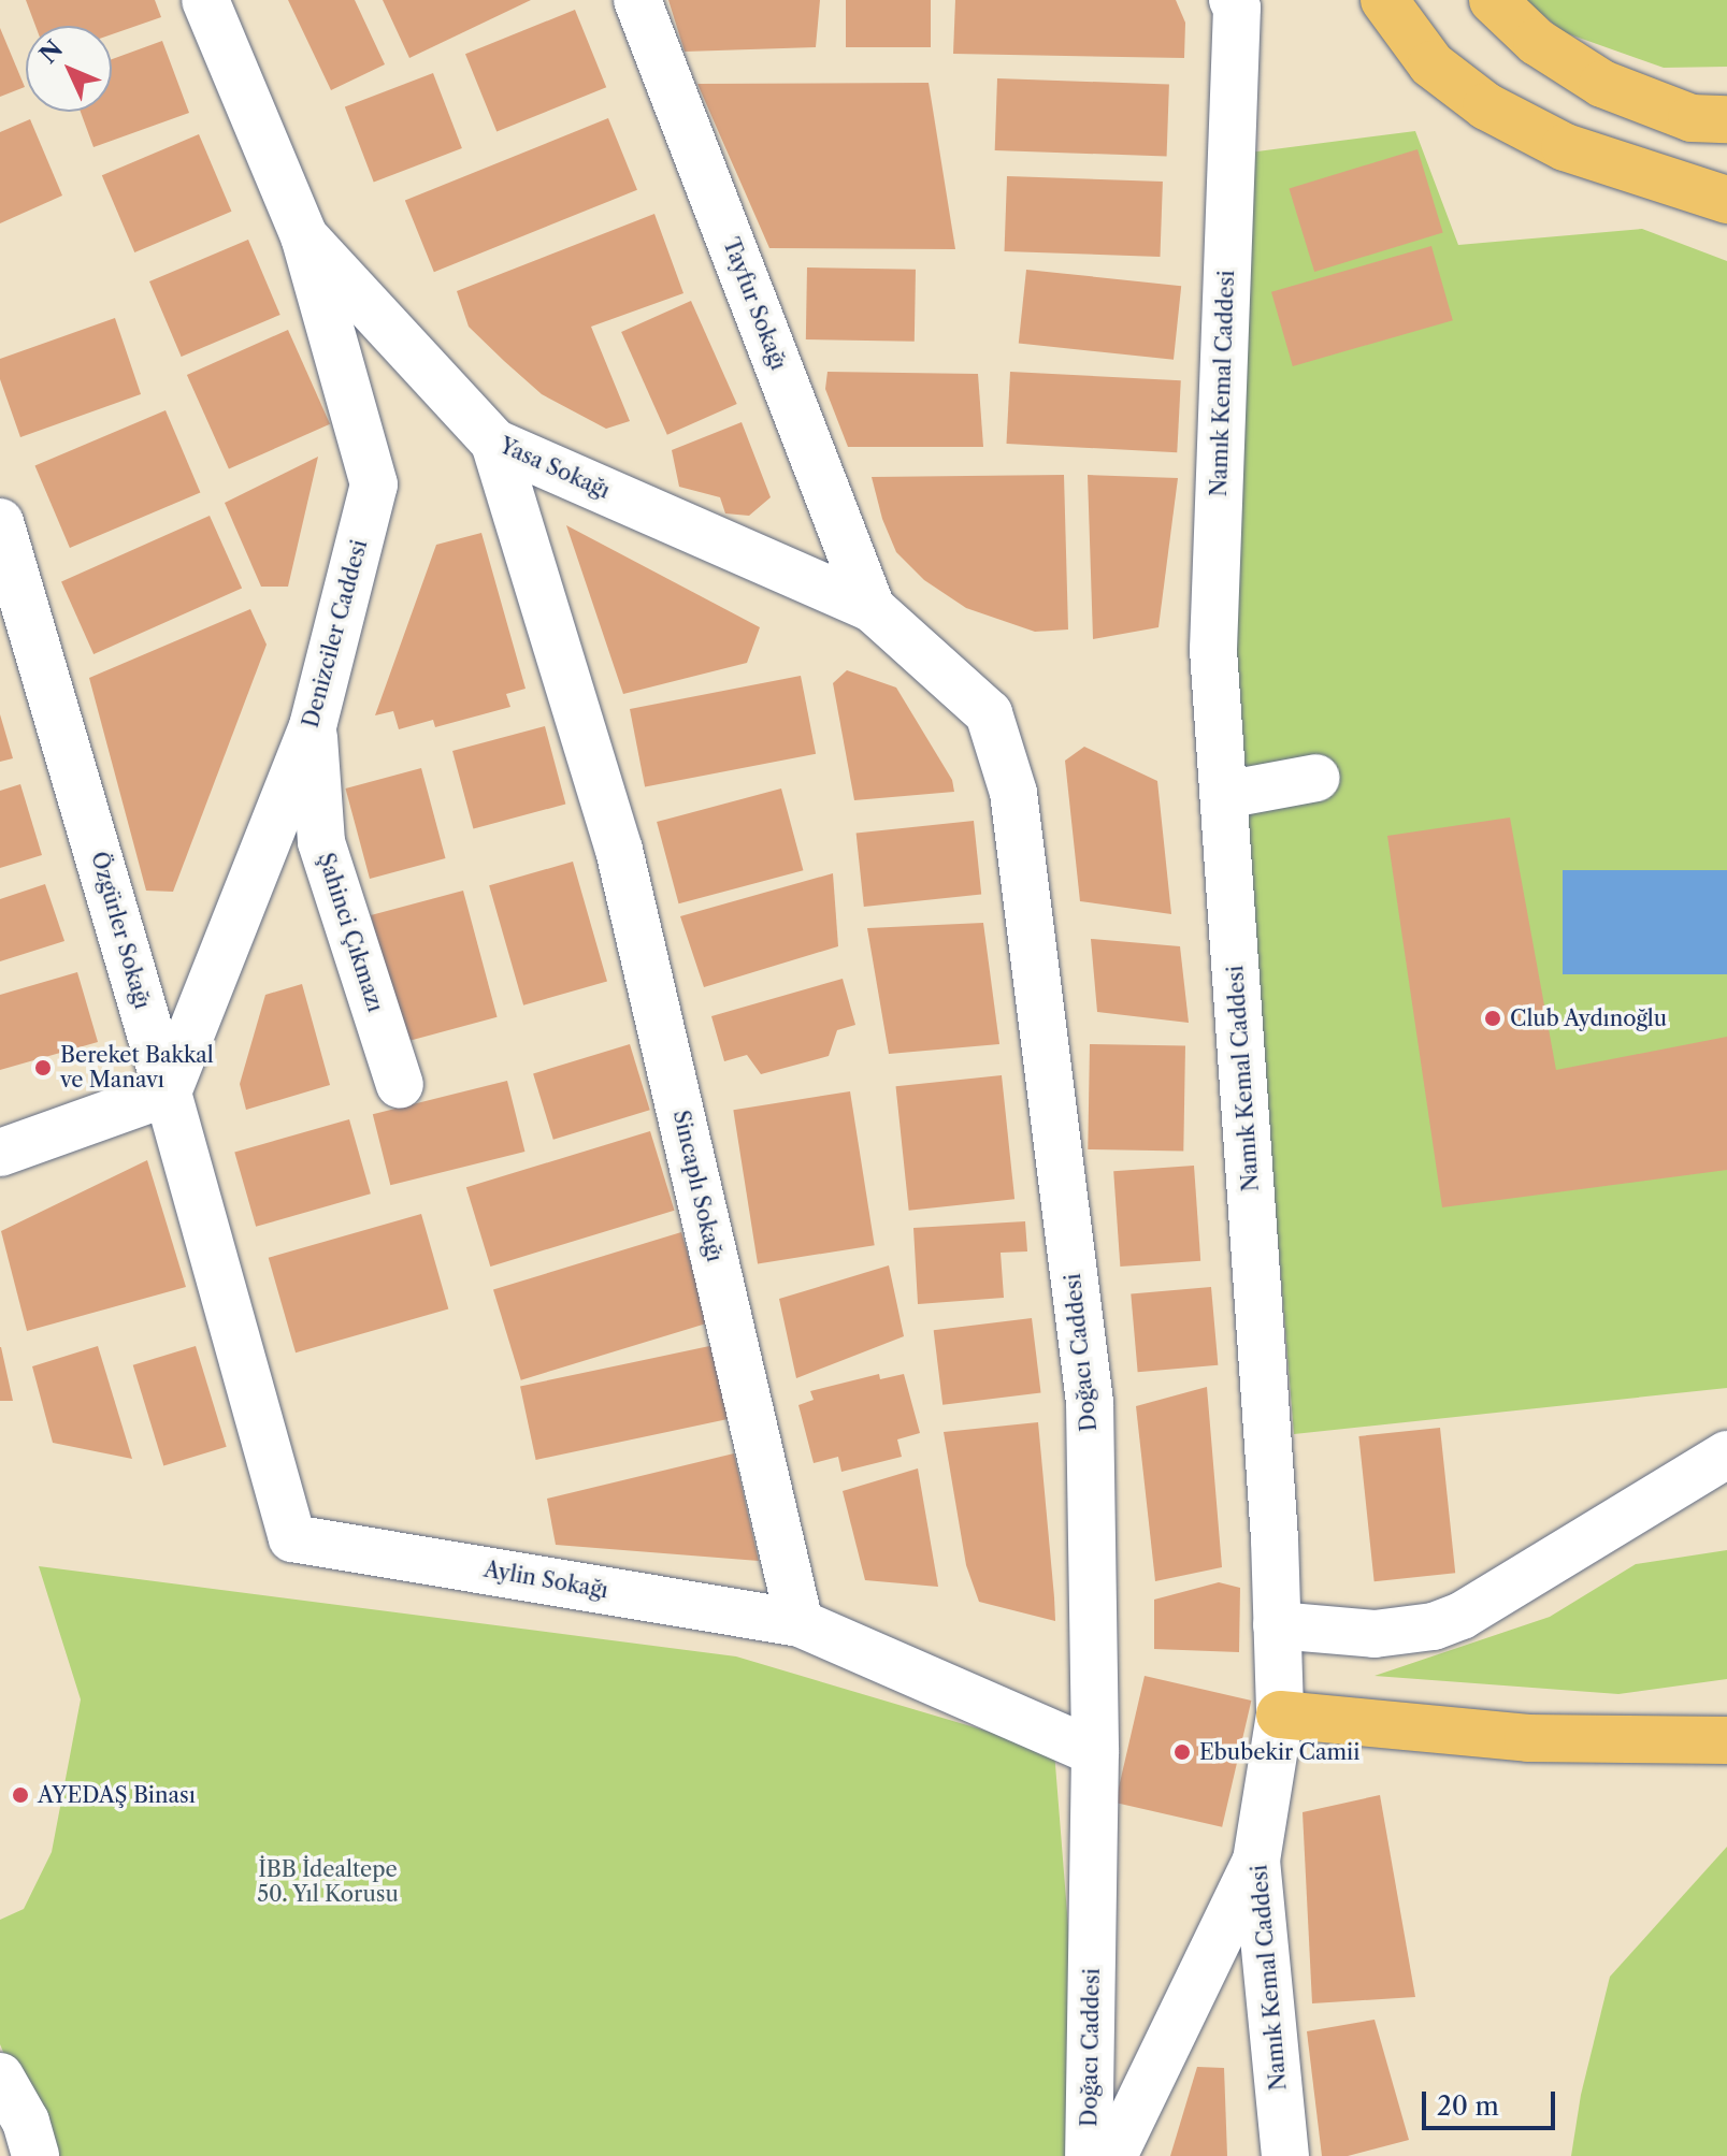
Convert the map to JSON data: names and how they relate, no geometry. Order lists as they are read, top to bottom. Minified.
{"streets":{"street":["Tayfur Sokağı","Namık Kemal Caddesi","Yasa Sokağı","Denizciler Caddesi","Özgürler Sokağı","Şahinci Çıkmazı","Sincaplı Sokağı","Doğacı Caddesi","Aylin Sokağı"]},"crossings":[["Tayfur Sokağı","Yasa Sokağı"],["Tayfur Sokağı","Doğacı Caddesi"],["Yasa Sokağı","Denizciler Caddesi"],["Yasa Sokağı","Sincaplı Sokağı"],["Yasa Sokağı","Doğacı Caddesi"],["Denizciler Caddesi","Özgürler Sokağı"],["Denizciler Caddesi","Şahinci Çıkmazı"],["Özgürler Sokağı","Aylin Sokağı"],["Sincaplı Sokağı","Aylin Sokağı"]],"parks":["İBB İdealtepe 50. Yıl Korusu"],"places":["Club Aydınoğlu","Bereket Bakkal ve Manavı","Ebubekir Camii","AYEDAŞ Binası"],"scale_bar":"20 m","north":"top left"}
